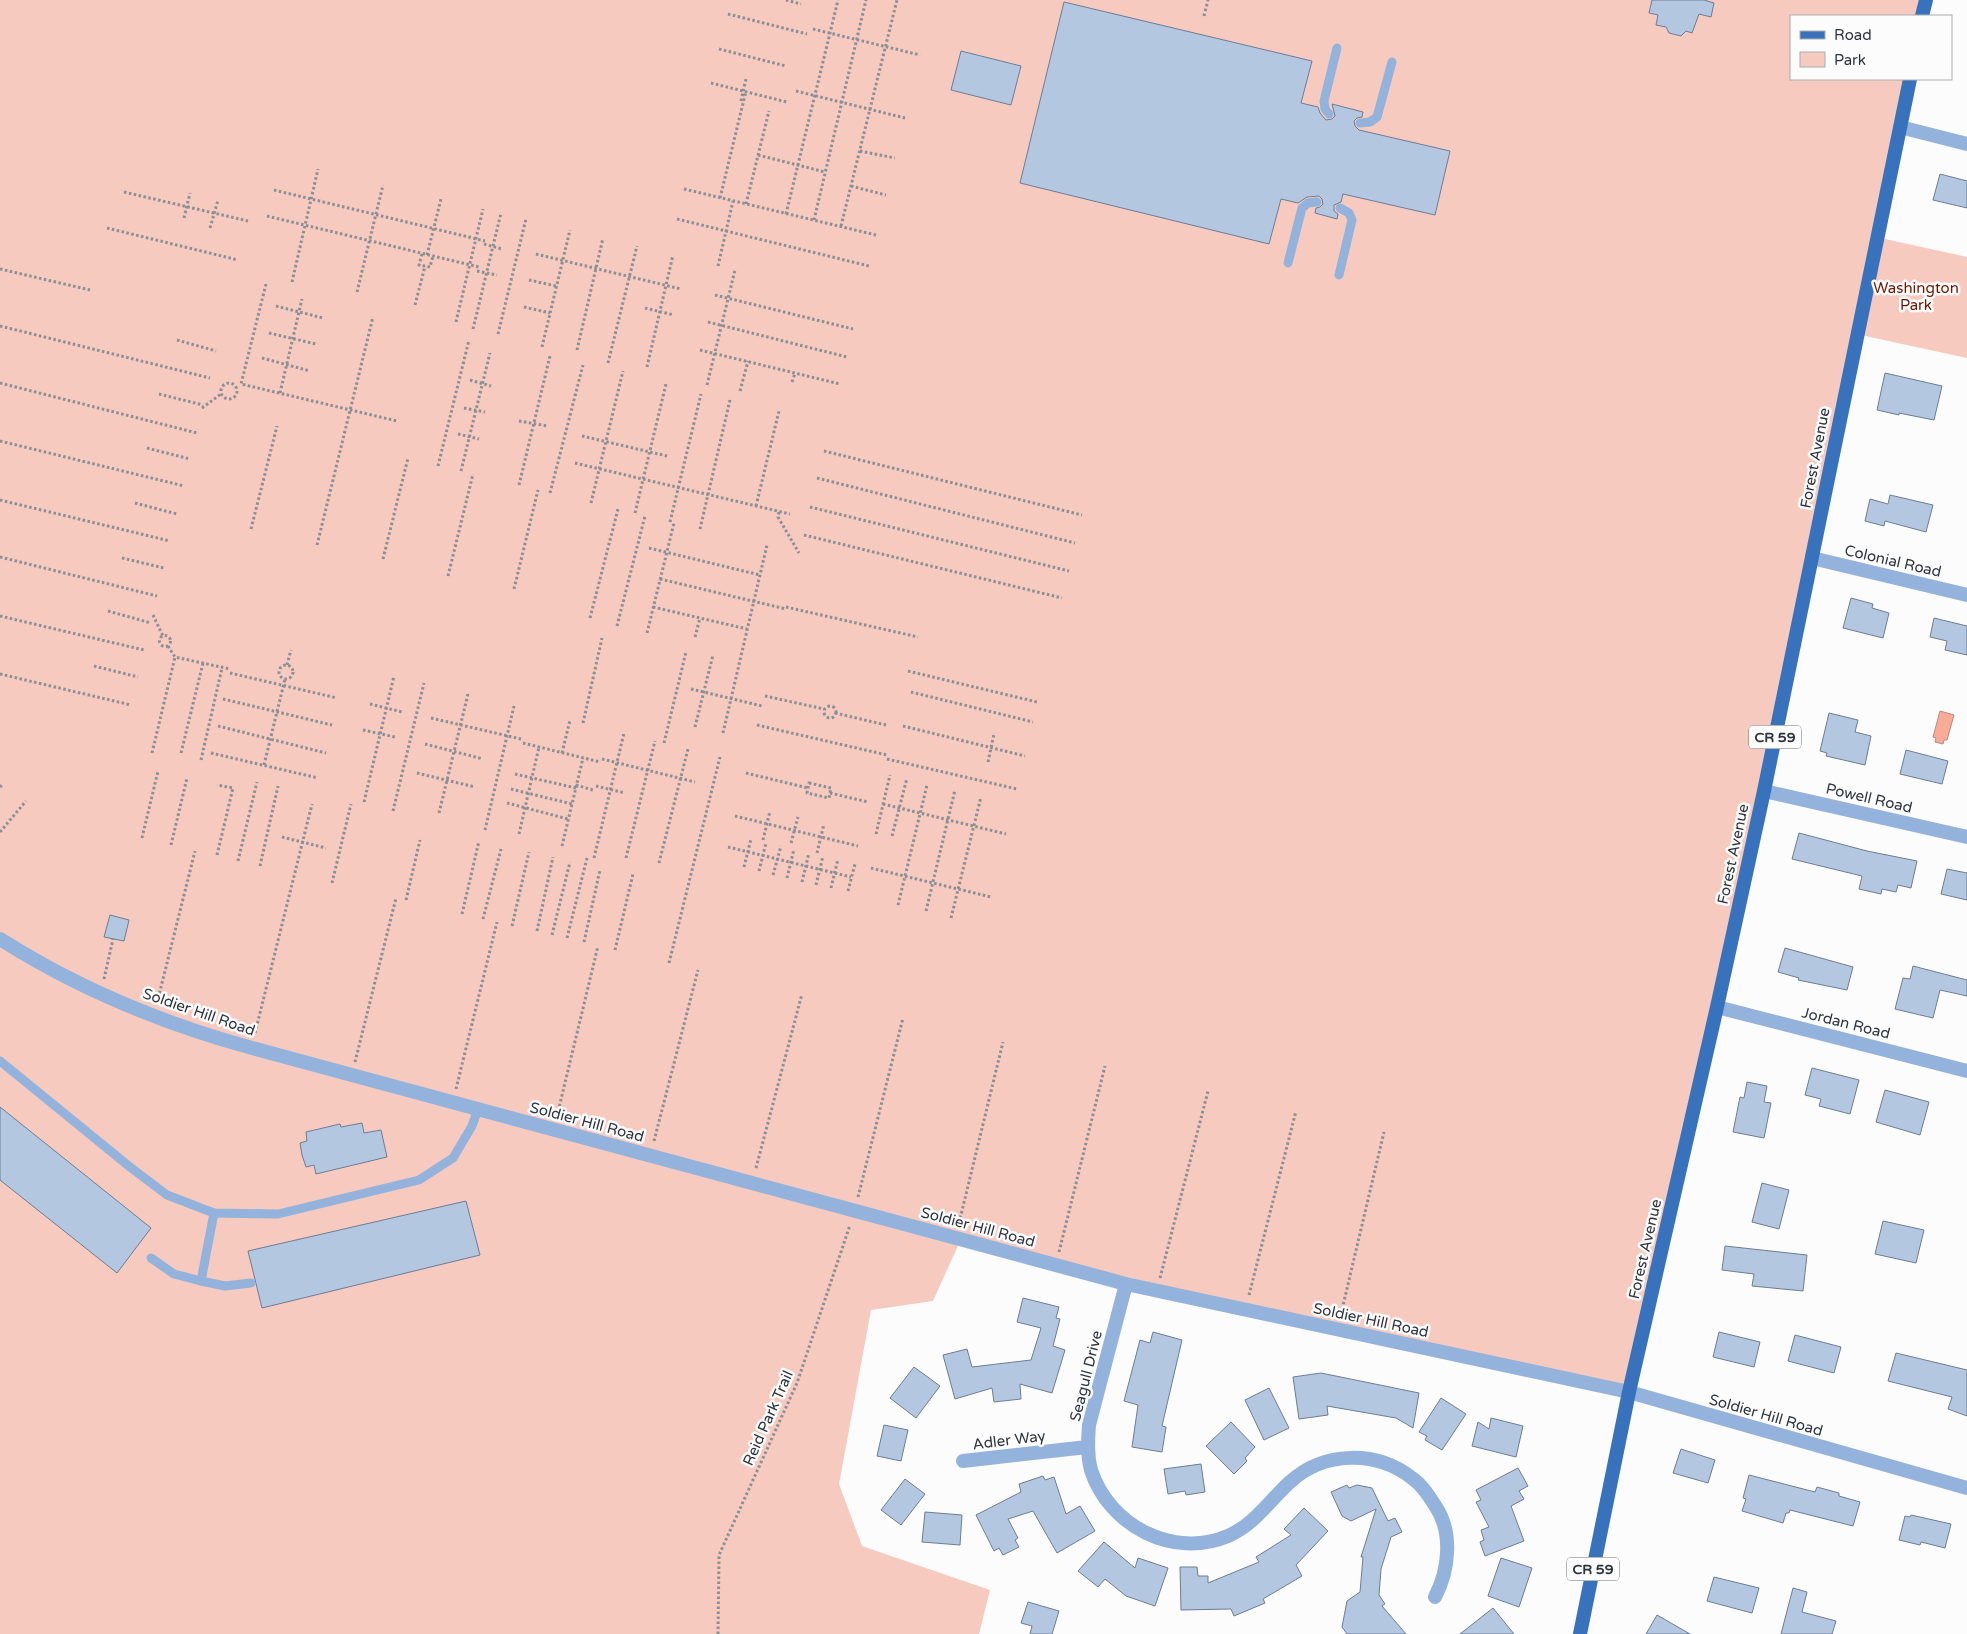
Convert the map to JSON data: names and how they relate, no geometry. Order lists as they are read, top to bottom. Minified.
{"streets":{"main road":["Forest Avenue","CR 59"],"street":["Colonial Road","Powell Road","Soldier Hill Road","Jordan Road","Seagull Drive","Adler Way"],"path":["Reid Park Trail"]},"crossings":[["Forest Avenue","Colonial Road"],["Forest Avenue","Powell Road"],["Forest Avenue","Soldier Hill Road"],["Forest Avenue","Jordan Road"],["Soldier Hill Road","Seagull Drive"],["Soldier Hill Road","Reid Park Trail"],["Seagull Drive","Adler Way"]],"parks":["Washington Park"],"legend":["Road","Park"]}
